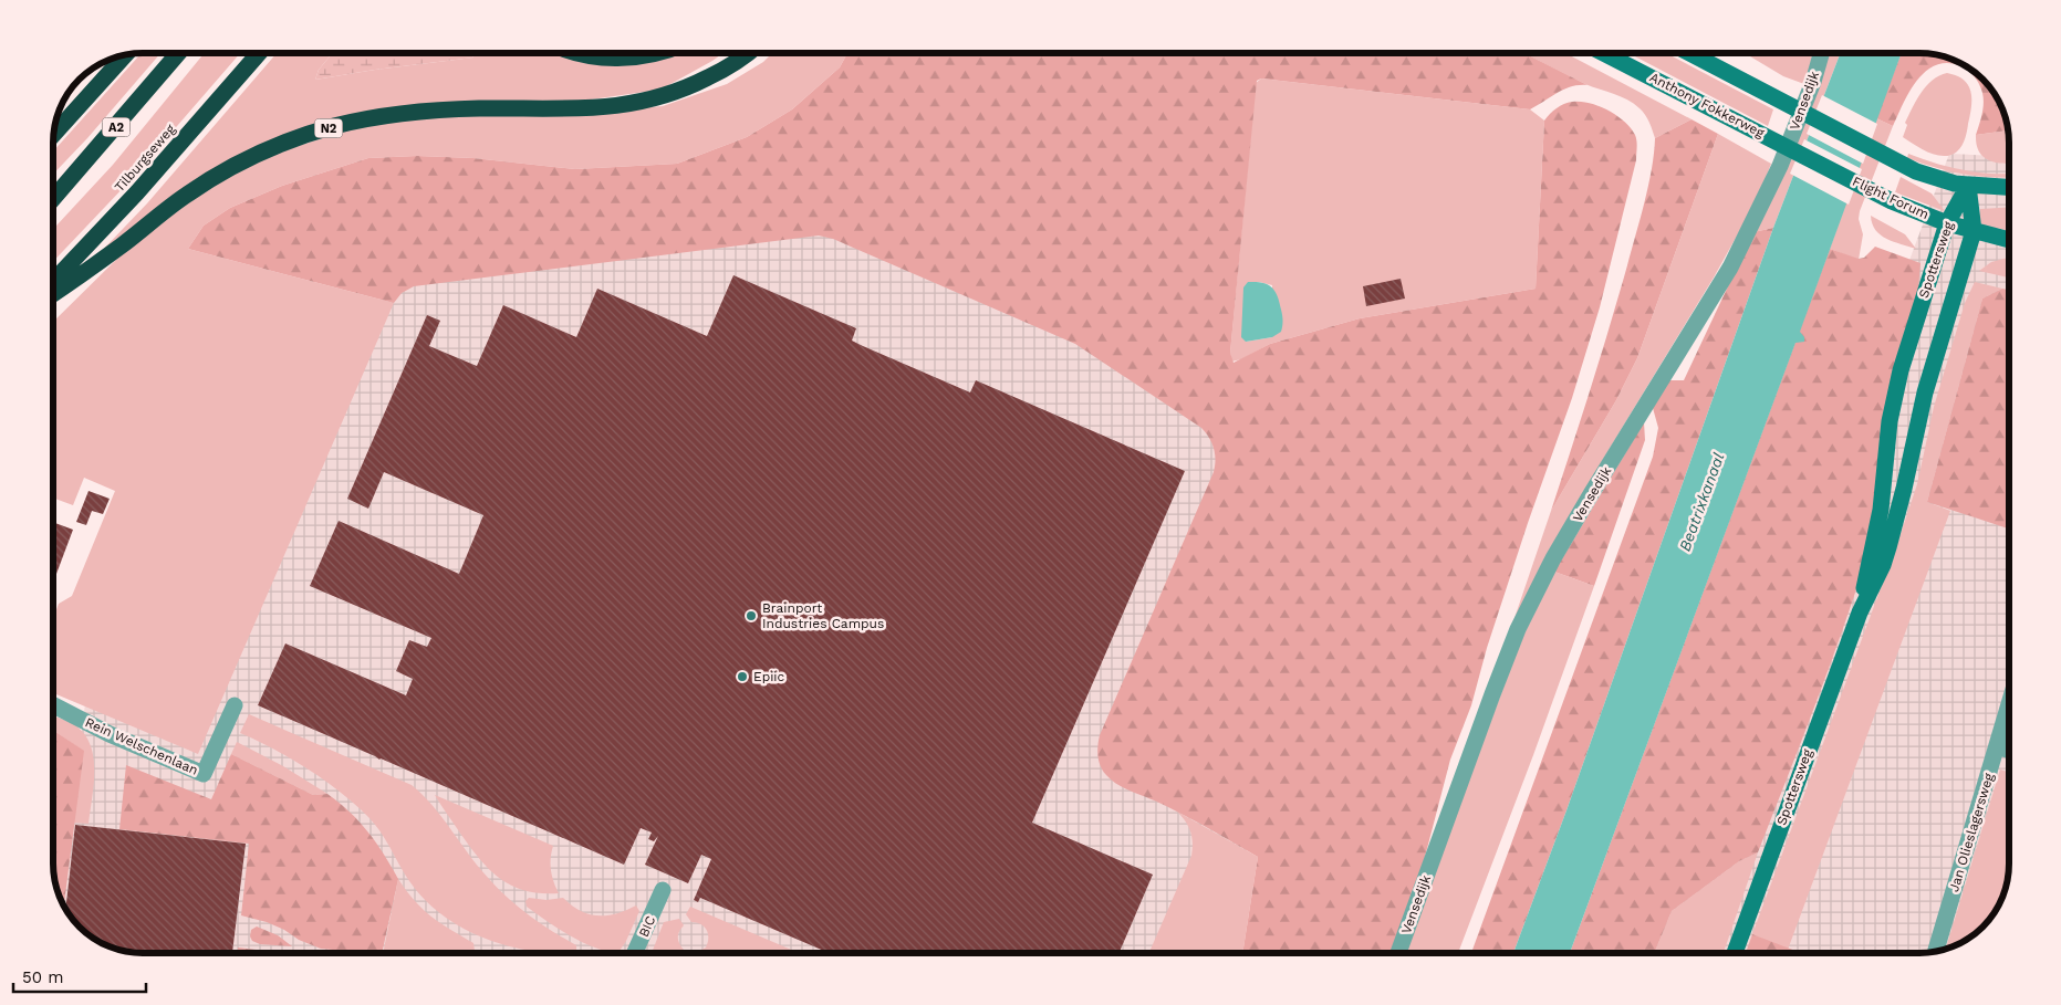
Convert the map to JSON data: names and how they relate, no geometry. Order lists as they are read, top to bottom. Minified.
{"streets":{"highway":["A2","N2","Tilburgseweg"],"main road":["Anthony Fokkerweg","Flight Forum","Spottersweg"],"street":["Vensedijk","Rein Welschenlaan","Jan Olieslagersweg","BIC"]},"crossings":[["Anthony Fokkerweg","Flight Forum"],["Flight Forum","Spottersweg"]],"water":["Beatrixkanaal"],"places":["Brainport Industries Campus","Epiic"],"scale_bar":"50 m"}
